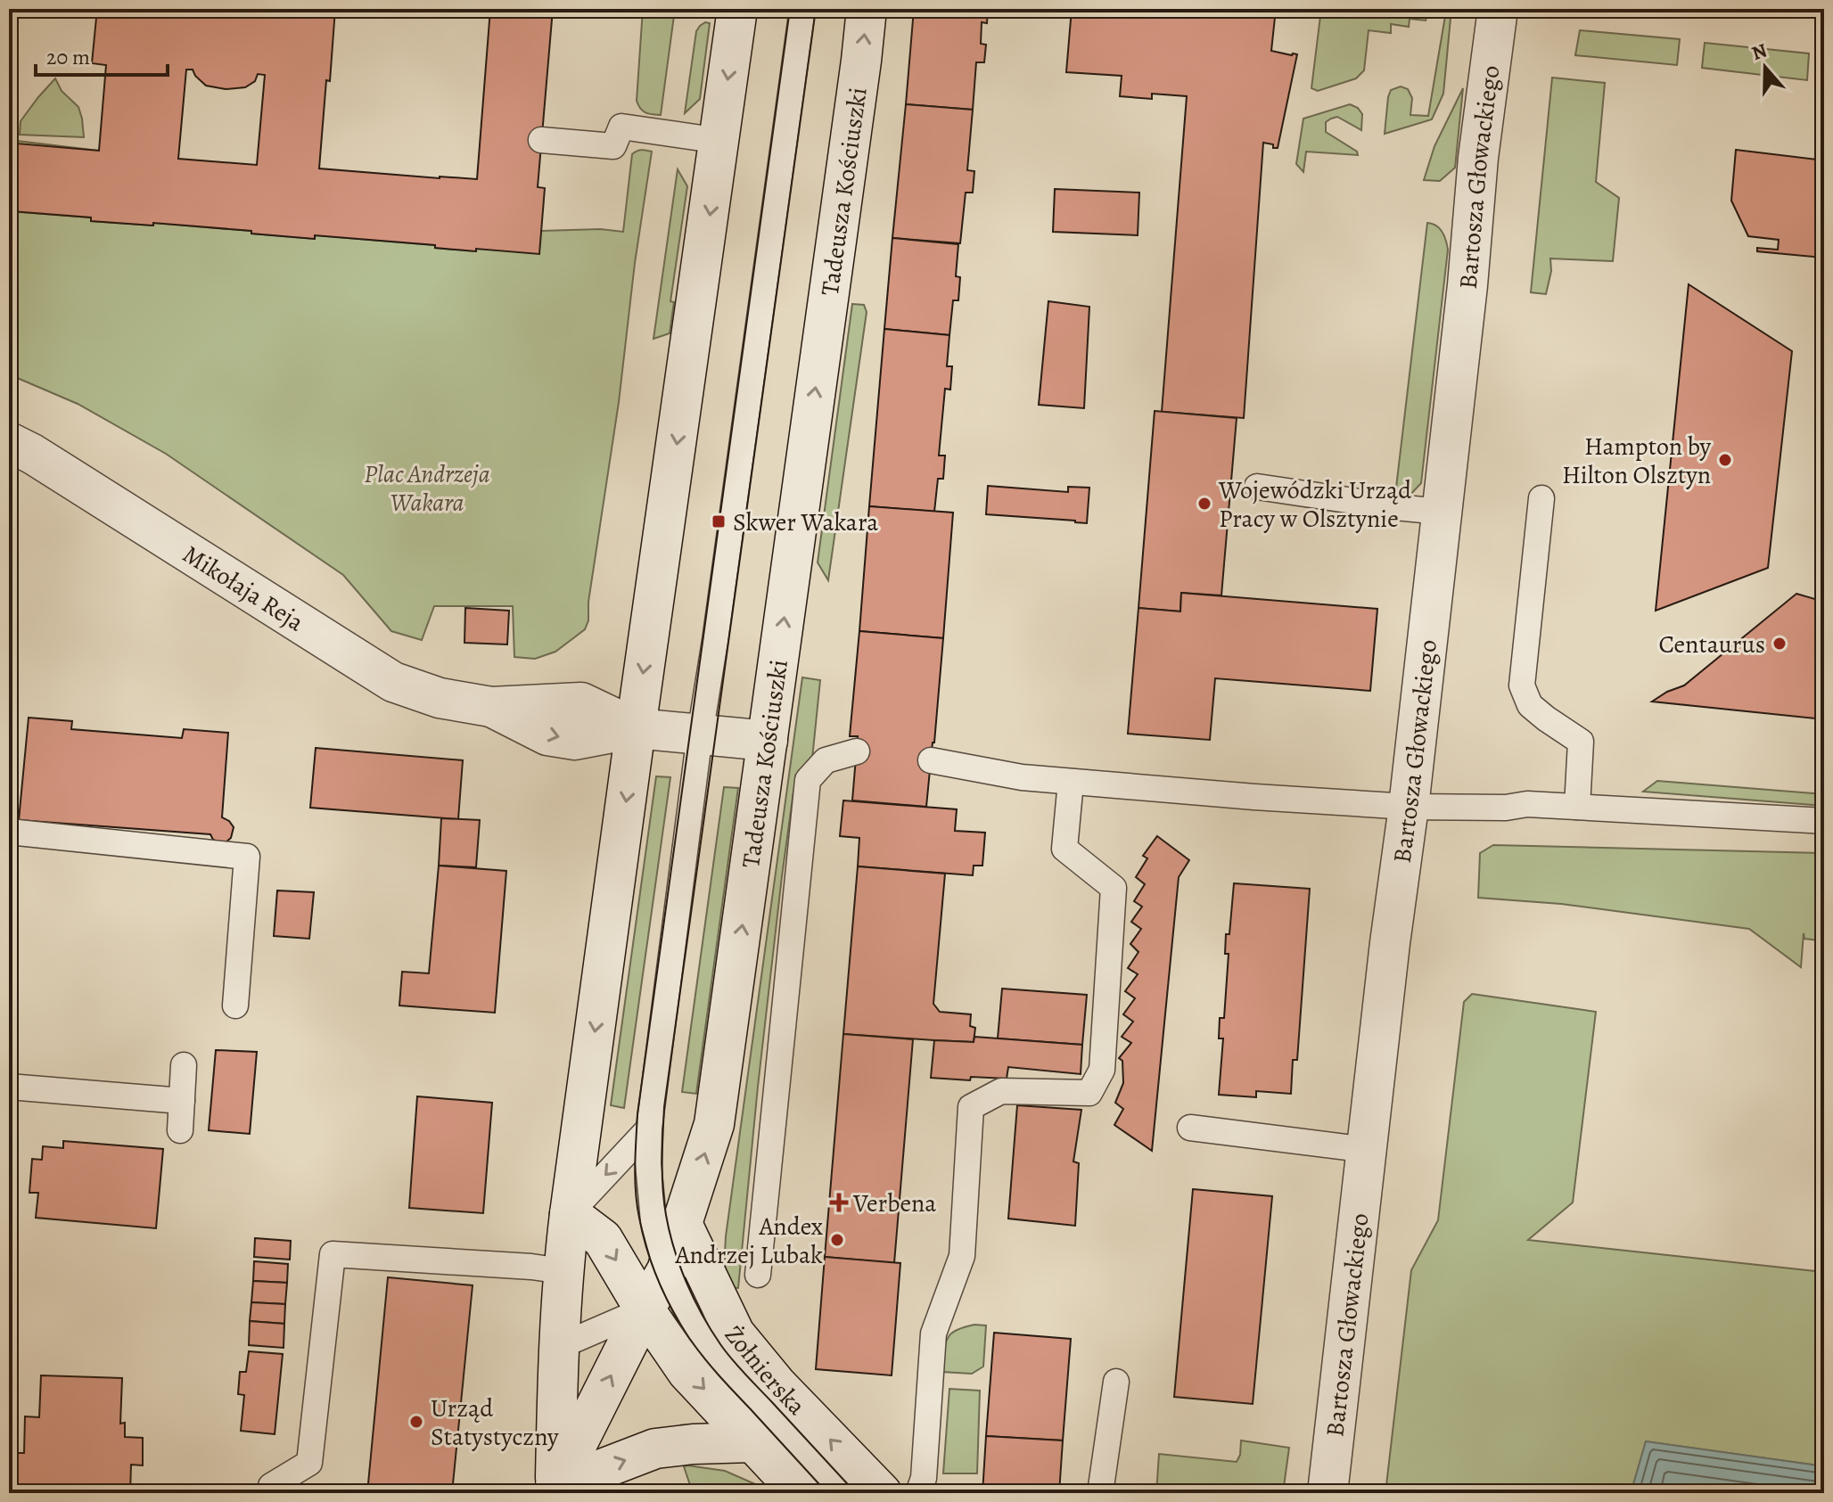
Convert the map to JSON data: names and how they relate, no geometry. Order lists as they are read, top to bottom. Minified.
{"streets":{"street":["Bartosza Głowackiego","Tadeusza Kościuszki","Mikołaja Reja","Żołnierska"]},"crossings":[["Tadeusza Kościuszki","Mikołaja Reja"],["Tadeusza Kościuszki","Żołnierska"]],"parks":["Plac Andrzeja Wakara"],"places":{"other":["Hampton by Hilton Olsztyn","Wojewódzki Urząd Pracy w Olsztynie","Centaurus","Andex Andrzej Lubak","Urząd Statystyczny"],"transit":["Skwer Wakara"],"health":["Verbena"]},"scale_bar":"20 m","north":"top"}
